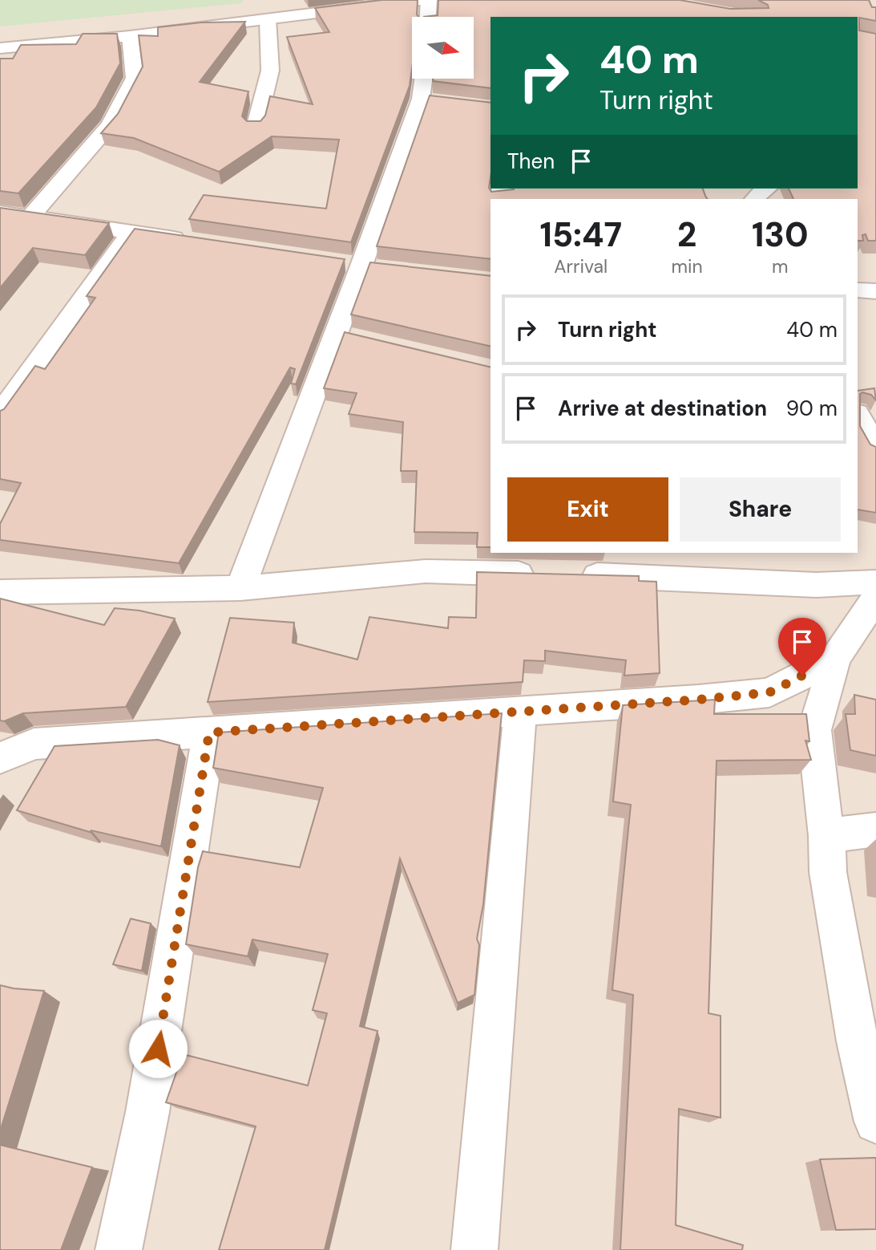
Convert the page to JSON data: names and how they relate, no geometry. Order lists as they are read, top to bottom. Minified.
{"north":"right","page":{"turn":["40 m","Turn right"],"then":"Then","eta":["15:47","Arrival","2","min","130","m"],"list":[{"name":"Turn right","value":"40 m"},{"name":"Arrive at destination","value":"90 m"}],"buttons":["Exit","Share"]}}
